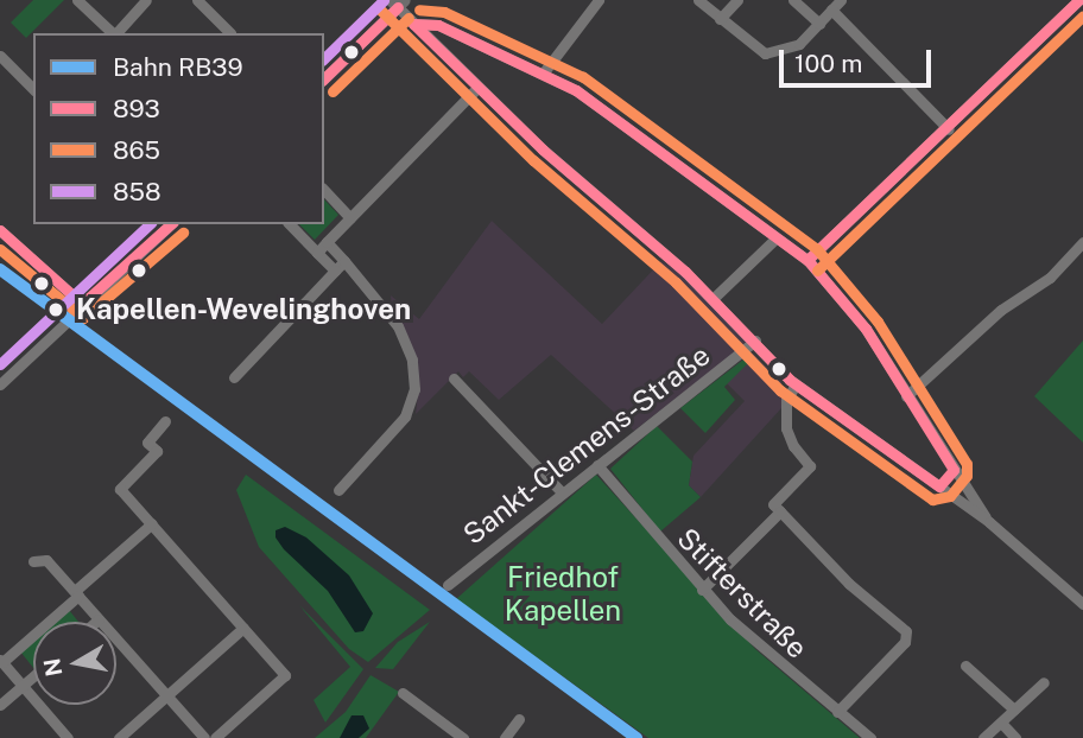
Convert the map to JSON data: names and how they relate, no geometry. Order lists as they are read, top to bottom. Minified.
{"streets":{"street":["Sankt-Clemens-Straße","Stifterstraße"]},"crossings":[["Sankt-Clemens-Straße","Stifterstraße"]],"parks":["Friedhof Kapellen"],"places":["Kapellen-Wevelinghoven"],"lines":["transit line 893","transit line 858","transit line 865","rail line RB39"],"legend":["Bahn RB39","893","865","858"],"scale_bar":"100 m","north":"left"}
